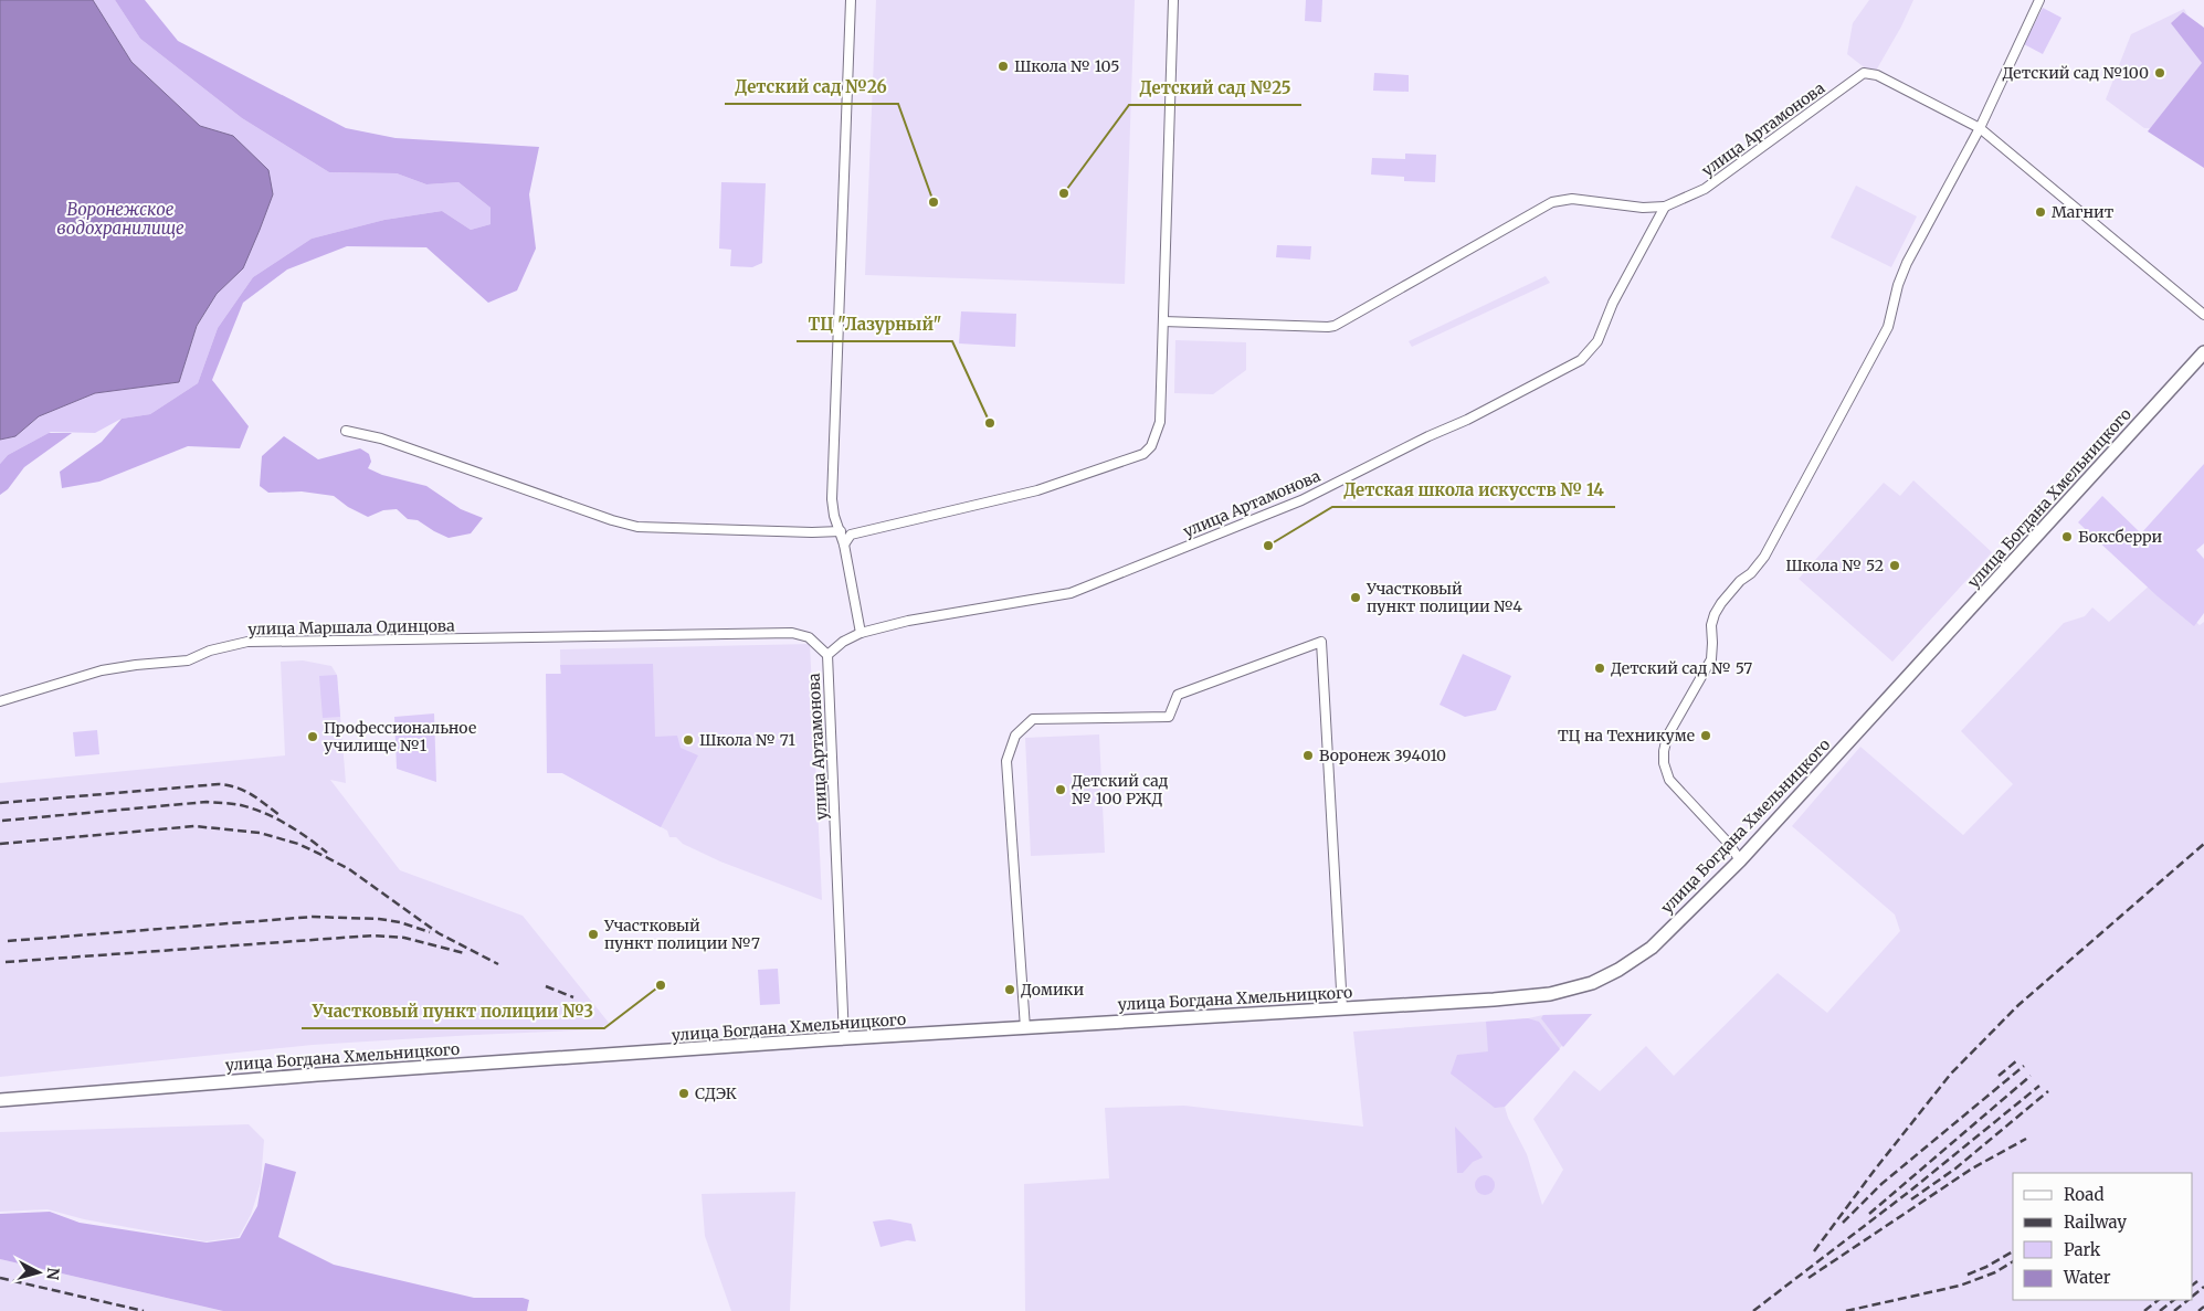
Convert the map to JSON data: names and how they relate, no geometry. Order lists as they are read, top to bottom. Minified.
{"streets":{"main road":["улица Богдана Хмельницкого"],"street":["улица Артамонова","улица Маршала Одинцова"]},"crossings":[["улица Артамонова","улица Богдана Хмельницкого"],["улица Артамонова","улица Маршала Одинцова"]],"water":["Воронежское водохранилище"],"places":["Школа № 105","Детский сад №100","Детский сад №25","Детский сад №26","Магнит","ТЦ \"Лазурный\"","Боксберри","Детская школа искусств № 14","Школа № 52","Участковый пункт полиции №4","Детский сад № 57","ТЦ на Техникуме","Профессиональное училище №1","Школа № 71","Воронеж 394010","Детский сад № 100 РЖД","Участковый пункт полиции №7","Участковый пункт полиции №3","Домики","СДЭК"],"legend":["Road","Railway","Park","Water"],"north":"right"}
